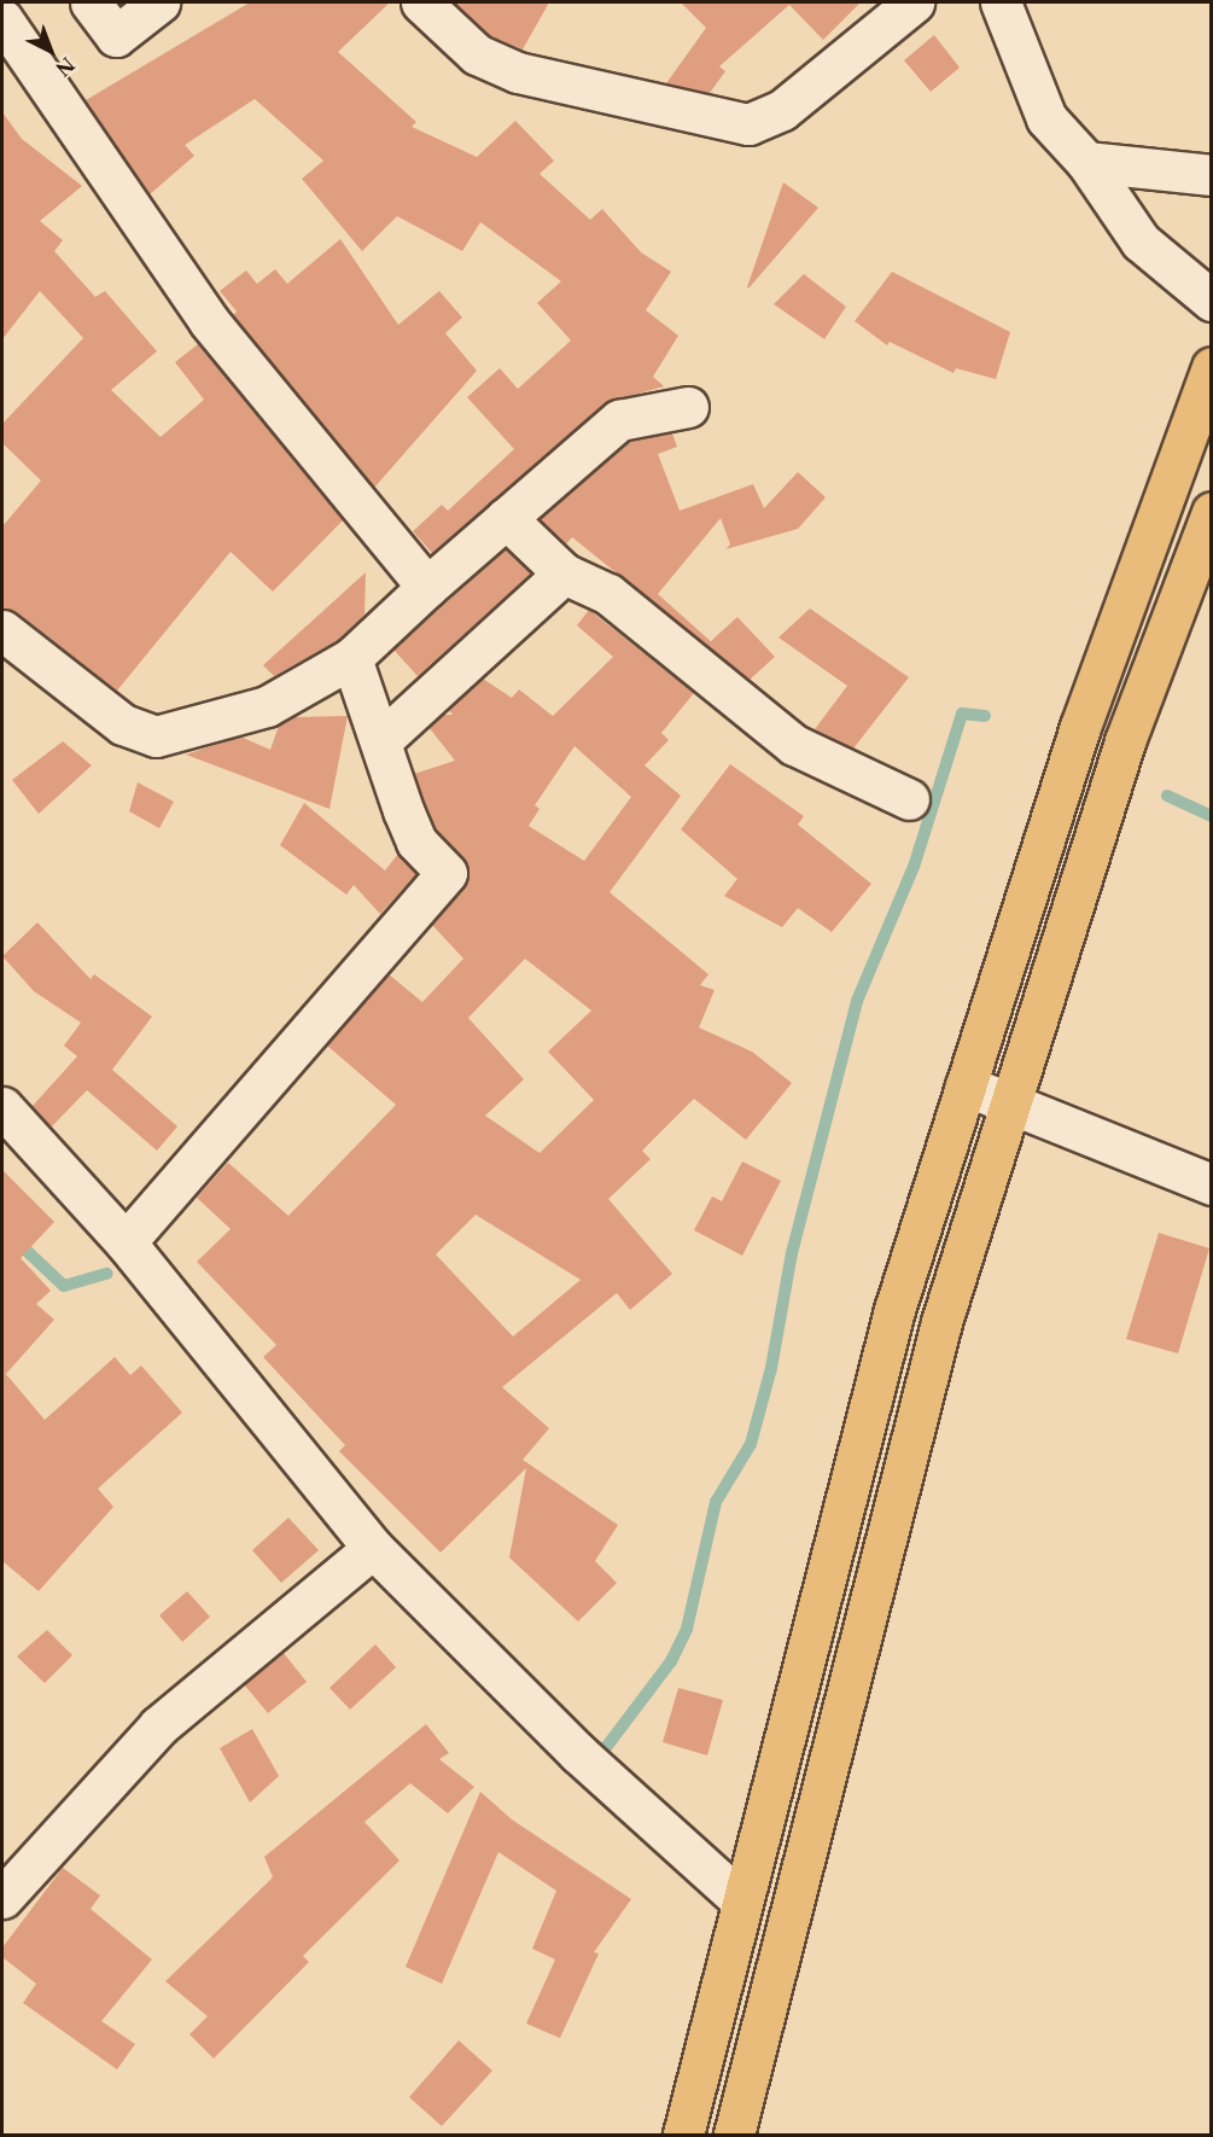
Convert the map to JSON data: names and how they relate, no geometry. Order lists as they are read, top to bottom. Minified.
{"north":"bottom right"}
